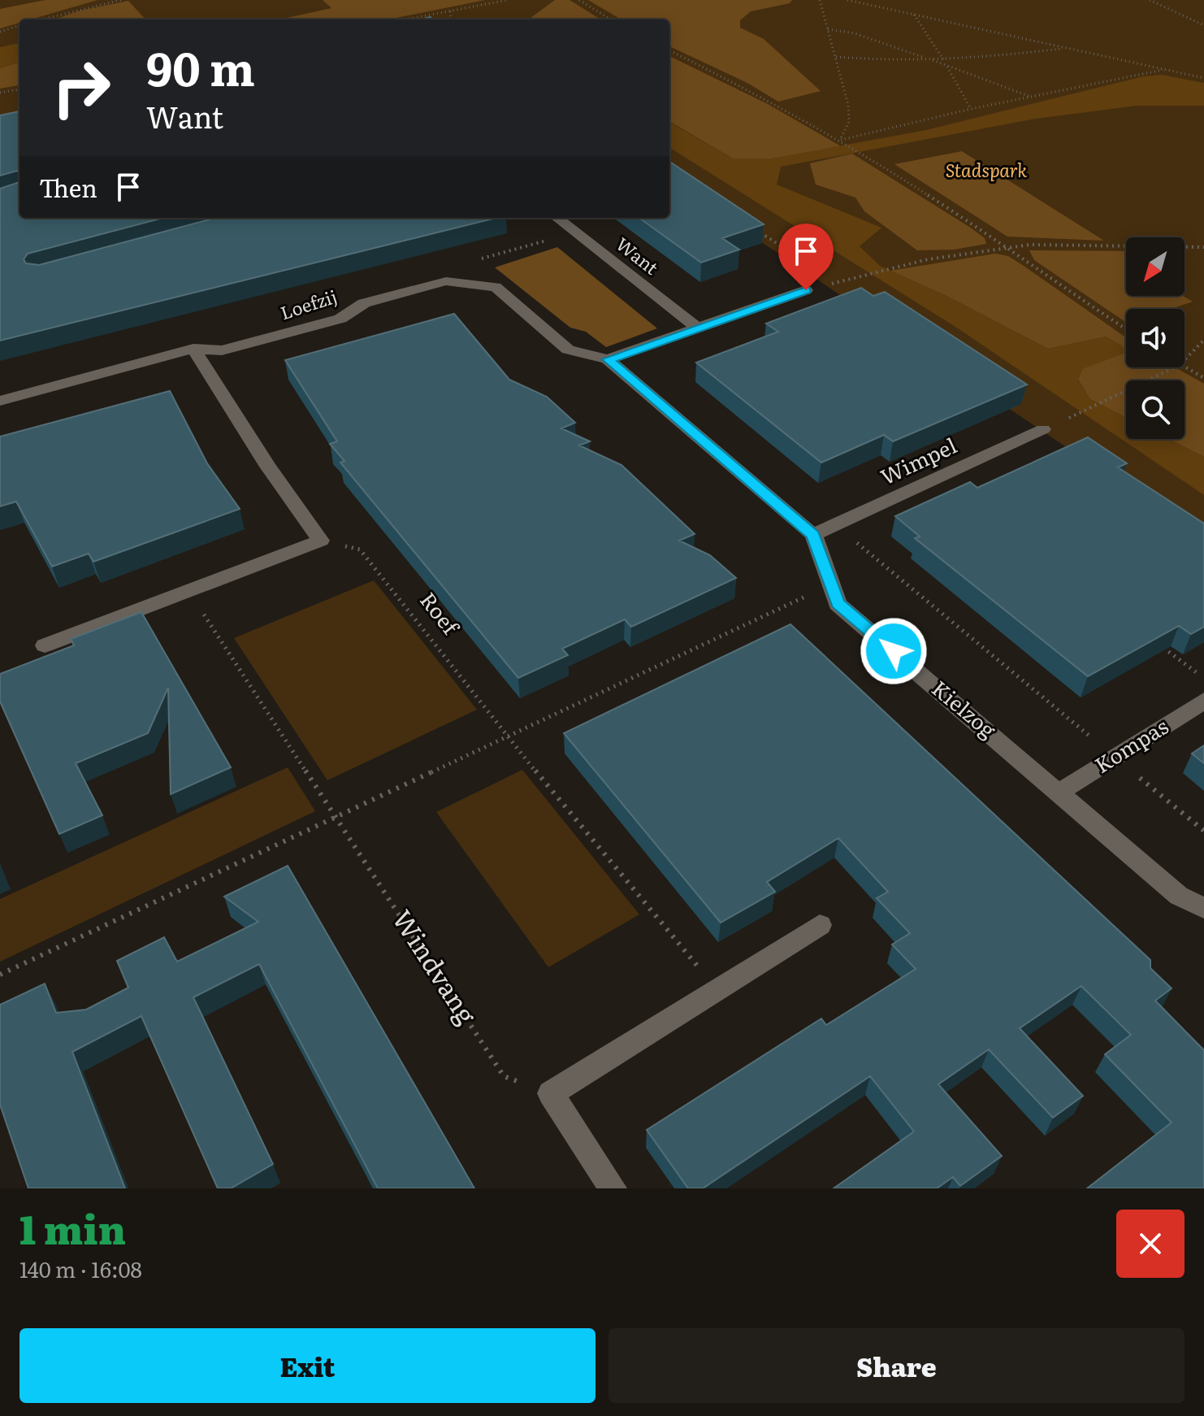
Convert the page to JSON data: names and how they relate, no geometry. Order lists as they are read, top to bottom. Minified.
{"streets":{"street":["Want","Loefzij","Wimpel","Kielzog","Kompas"],"path":["Roef","Windvang"]},"crossings":[["Wimpel","Kielzog"],["Kielzog","Kompas"]],"parks":["Stadspark"],"north":"bottom left","page":{"turn":["90 m","Want"],"then":"Then","heading":["1 min","140 m · 16:08"],"buttons":["Exit","Share"]}}
